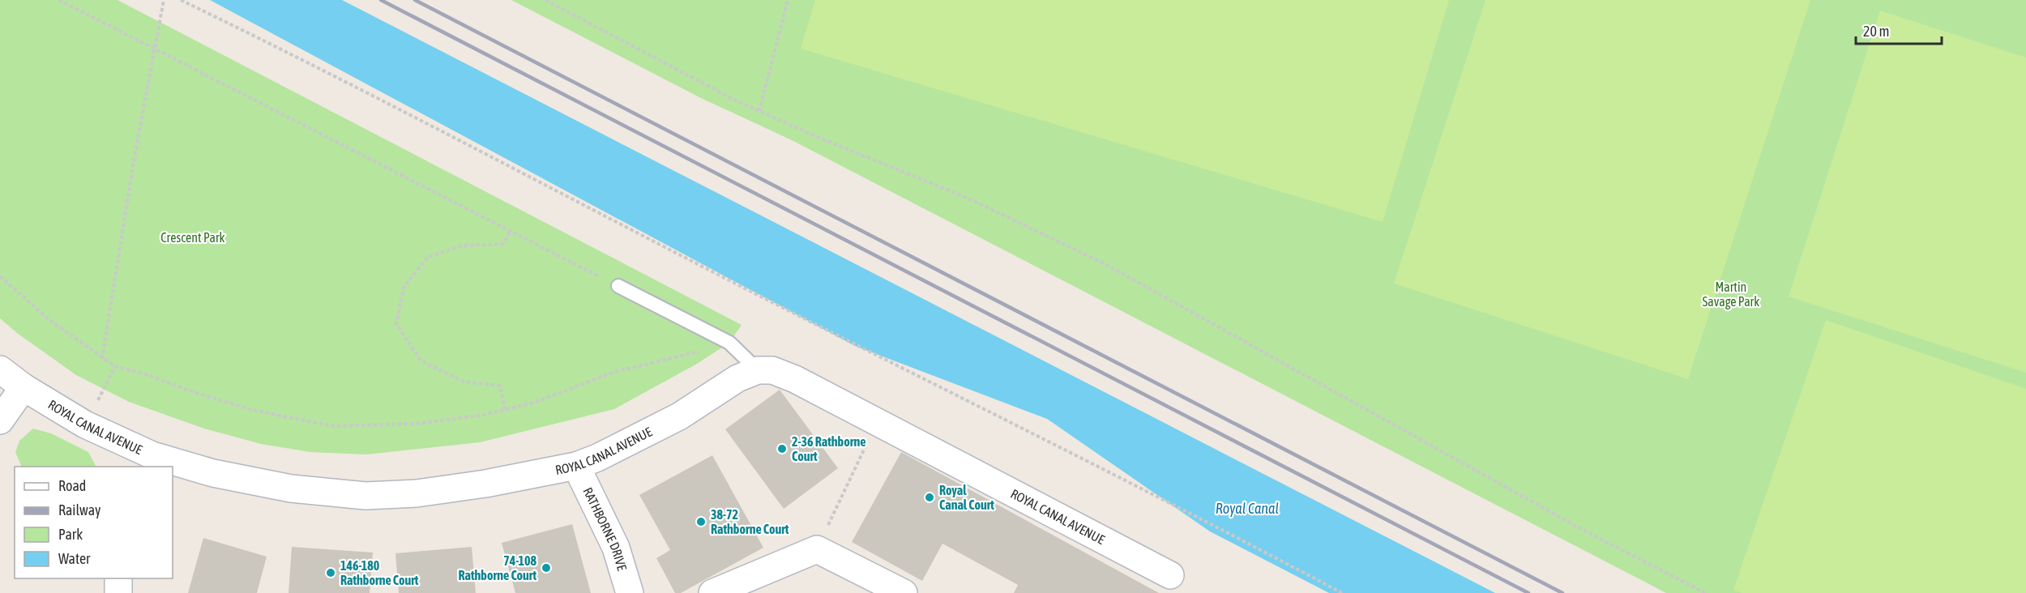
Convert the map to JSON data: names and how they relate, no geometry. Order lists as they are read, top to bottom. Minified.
{"streets":{"street":["ROYAL CANAL AVENUE","RATHBORNE DRIVE"]},"crossings":[["ROYAL CANAL AVENUE","RATHBORNE DRIVE"]],"water":["Royal Canal"],"parks":["Crescent Park","Martin Savage Park"],"places":["2-36 Rathborne Court","Royal Canal Court","38-72 Rathborne Court","74-108 Rathborne Court","146-180 Rathborne Court"],"legend":["Road","Railway","Park","Water"],"scale_bar":"20 m"}
